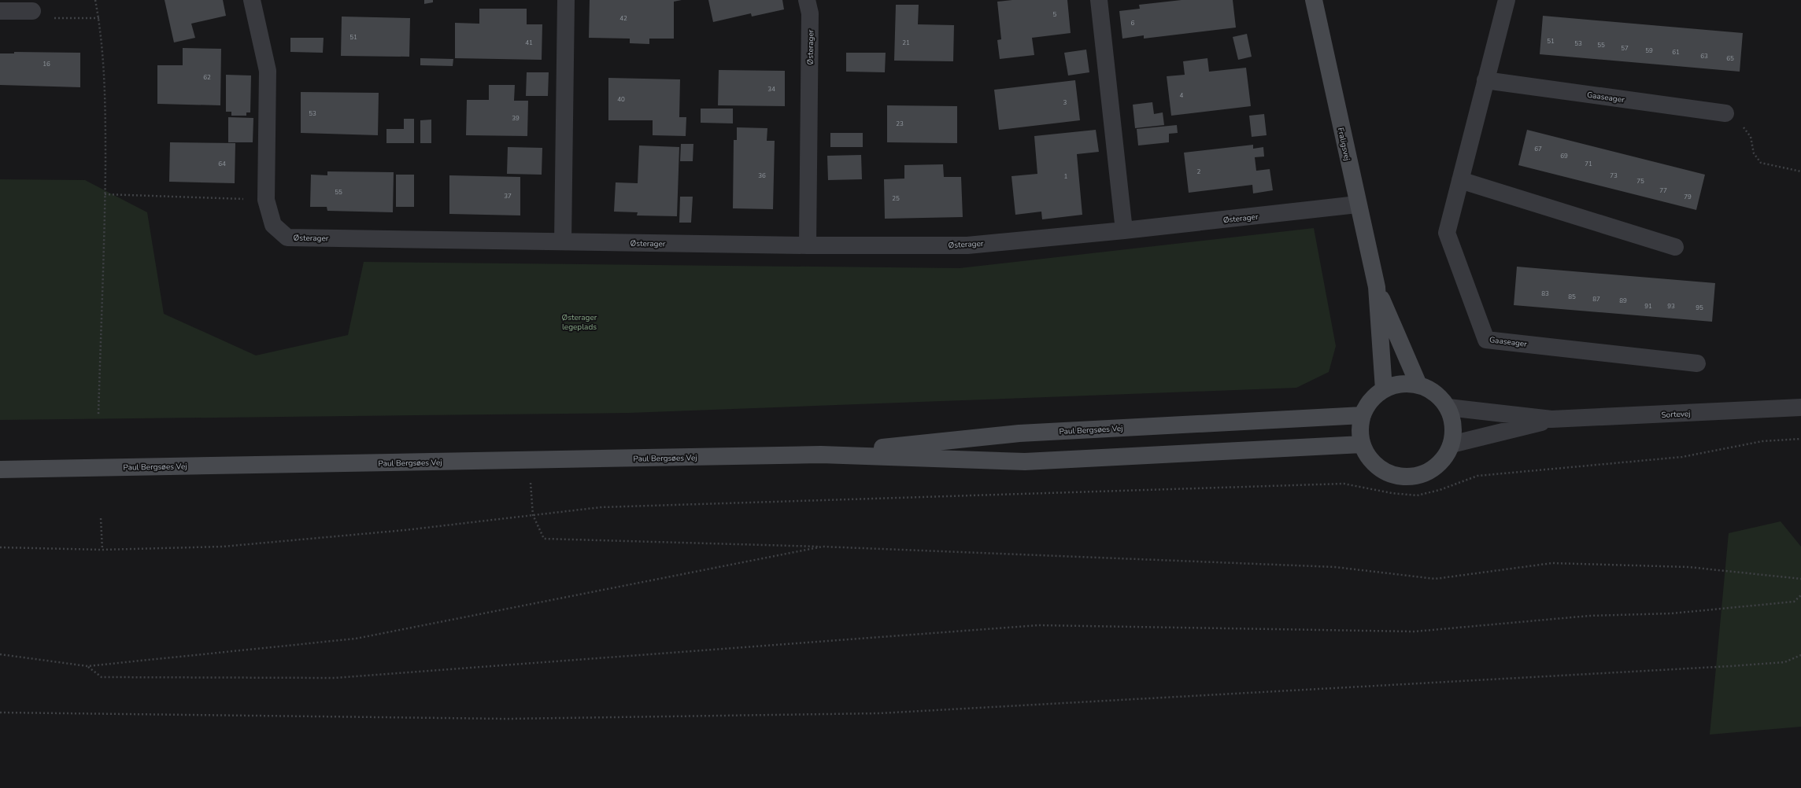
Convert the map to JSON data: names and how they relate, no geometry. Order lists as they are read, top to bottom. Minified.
{"streets":{"street":["Østerager","Gaaseager","Fraligsvej","Sortevej","Paul Bergsøes Vej"]},"crossings":[["Østerager","Fraligsvej"],["Fraligsvej","Sortevej"],["Fraligsvej","Paul Bergsøes Vej"],["Sortevej","Paul Bergsøes Vej"]],"parks":["Østerager legeplads"],"house_numbers":["5","42","6","51","51","41","21","53","55","57","59","61","63","65","16","62","34","4","40","3","53","39","23","67","69","64","71","2","36","73","1","75","77","55","37","79","25","83","85","87","89","91","93","95"]}
